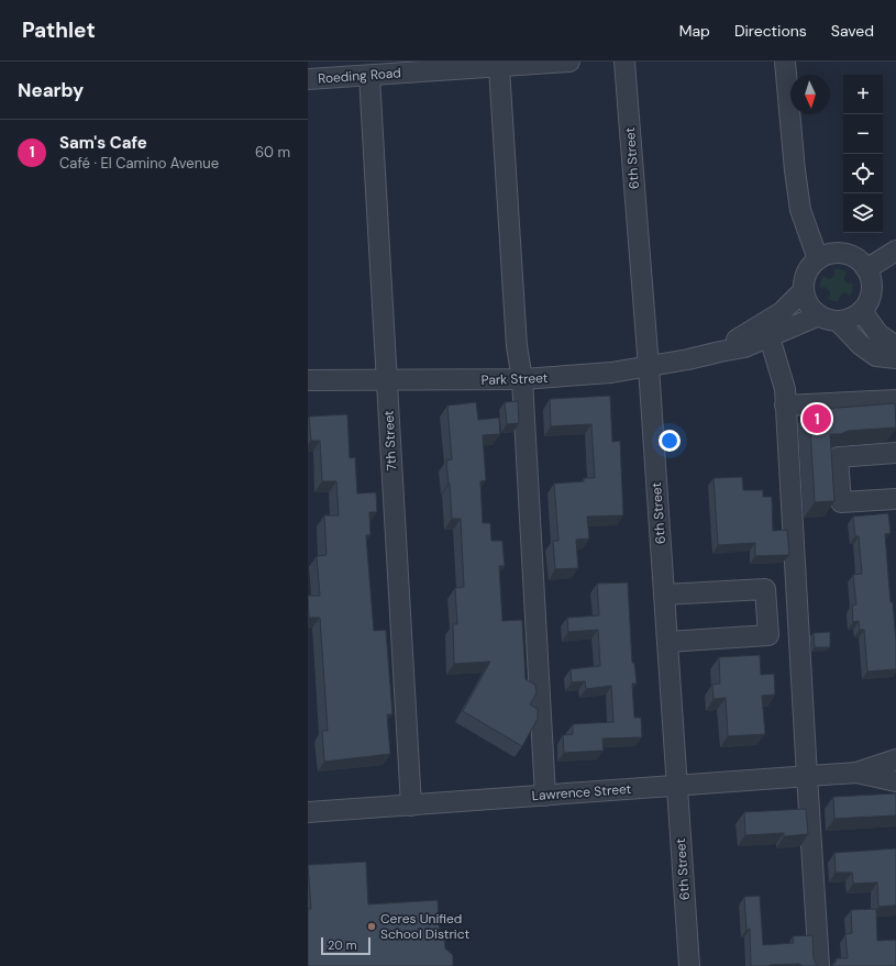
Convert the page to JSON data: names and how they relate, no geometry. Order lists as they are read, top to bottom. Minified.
{"streets":{"street":["Roeding Road","6th Street","Park Street","7th Street","Lawrence Street"]},"crossings":[["Roeding Road","7th Street"],["6th Street","Park Street"],["6th Street","Lawrence Street"],["Park Street","7th Street"],["7th Street","Lawrence Street"]],"places":["Ceres Unified School District"],"scale_bar":"20 m","north":"bottom","page":{"header":"Pathlet","nav":["Map","Directions","Saved"],"heading":"Nearby","map_buttons":["+","−"],"list":[{"mark":"1","name":"Sam's Cafe","note":"Café · El Camino Avenue","value":"60 m"}],"pins":"1","scale":"20 m"}}
